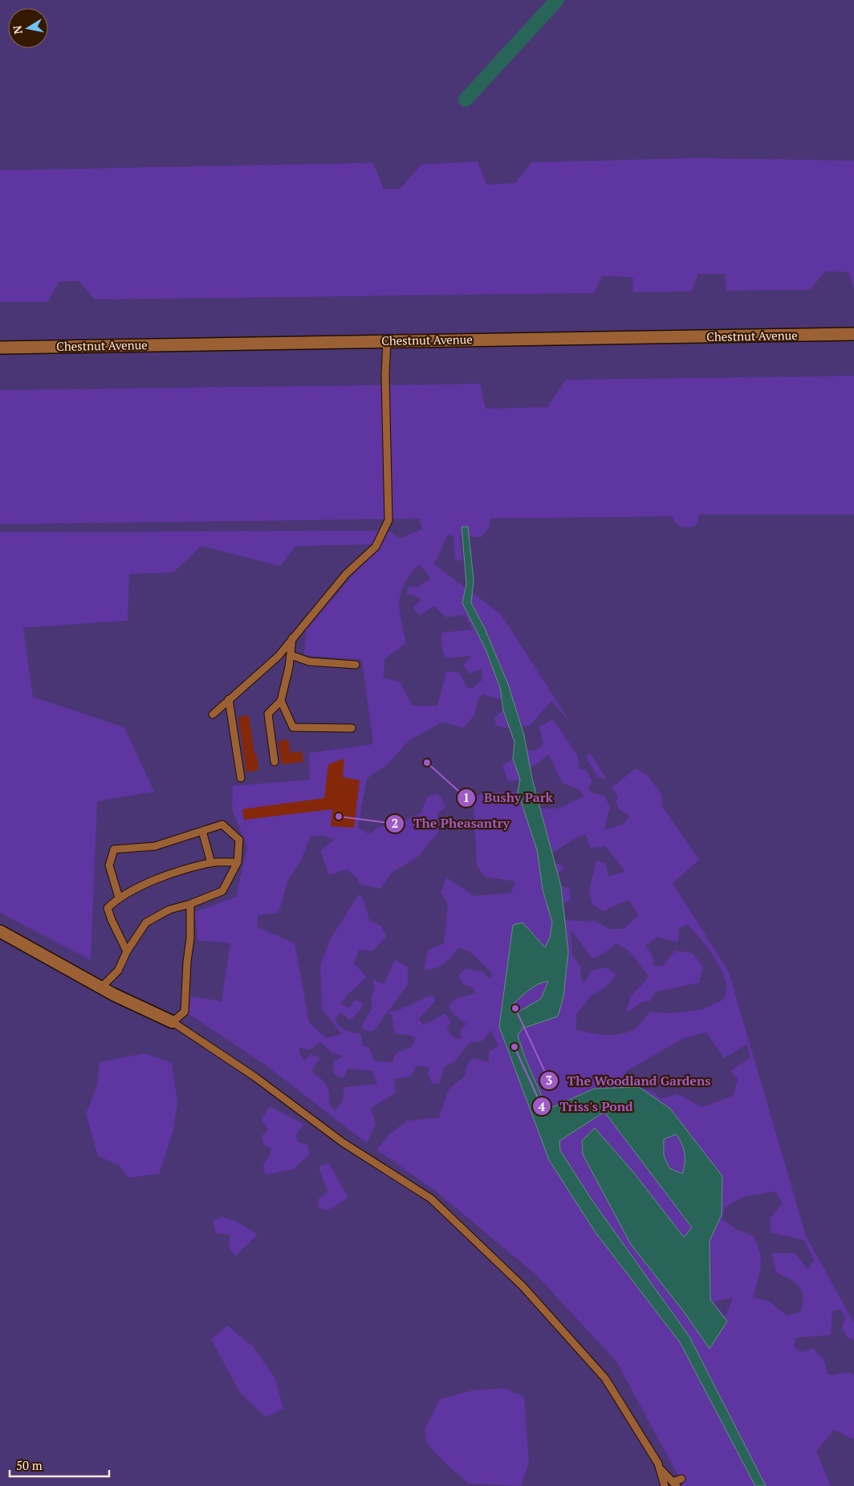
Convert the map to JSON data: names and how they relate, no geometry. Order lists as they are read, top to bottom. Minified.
{"streets":{"street":["Chestnut Avenue"]},"places":["Bushy Park","The Pheasantry","The Woodland Gardens","Triss's Pond"],"scale_bar":"50 m","north":"left"}
